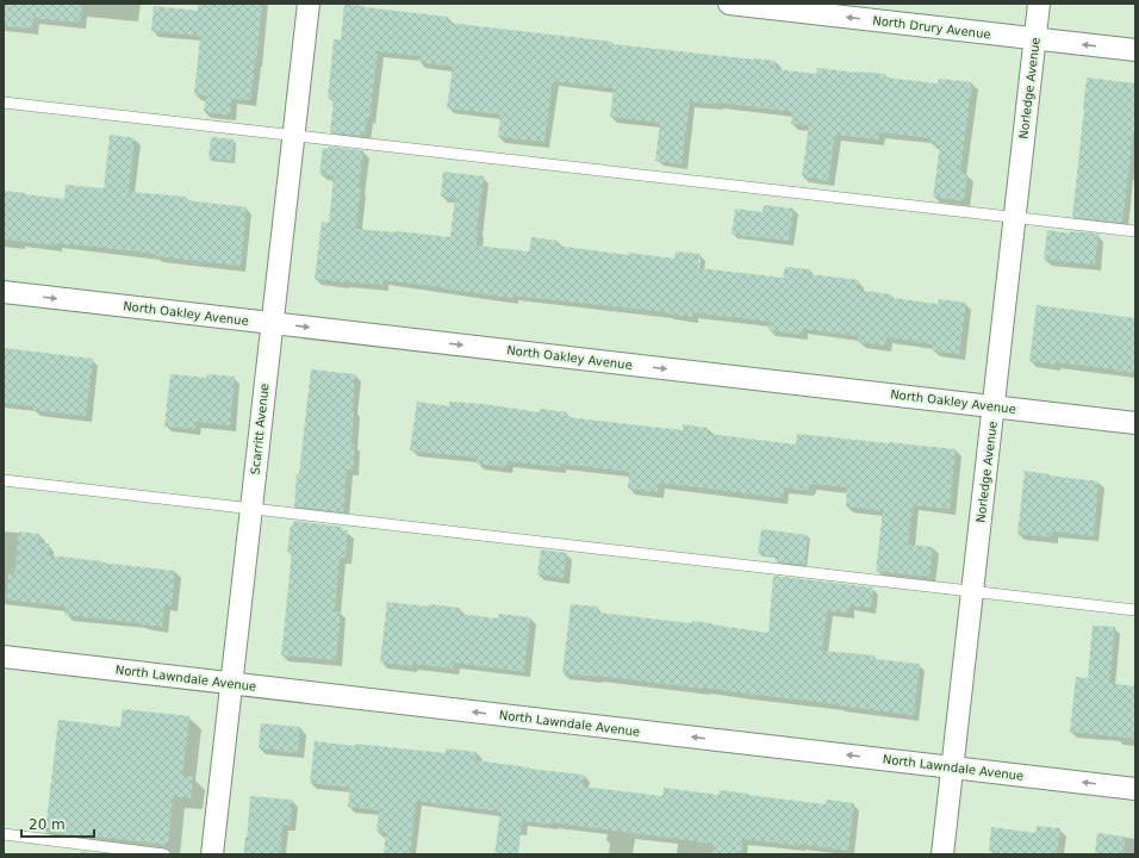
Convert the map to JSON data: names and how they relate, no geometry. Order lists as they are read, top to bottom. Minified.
{"streets":{"street":["North Drury Avenue","Norledge Avenue","North Oakley Avenue","Scarritt Avenue","North Lawndale Avenue"]},"crossings":[["North Drury Avenue","Norledge Avenue"],["Norledge Avenue","North Oakley Avenue"],["Norledge Avenue","North Lawndale Avenue"],["North Oakley Avenue","Scarritt Avenue"],["Scarritt Avenue","North Lawndale Avenue"]],"one_way":["North Drury Avenue","North Oakley Avenue","North Lawndale Avenue"],"scale_bar":"20 m"}
